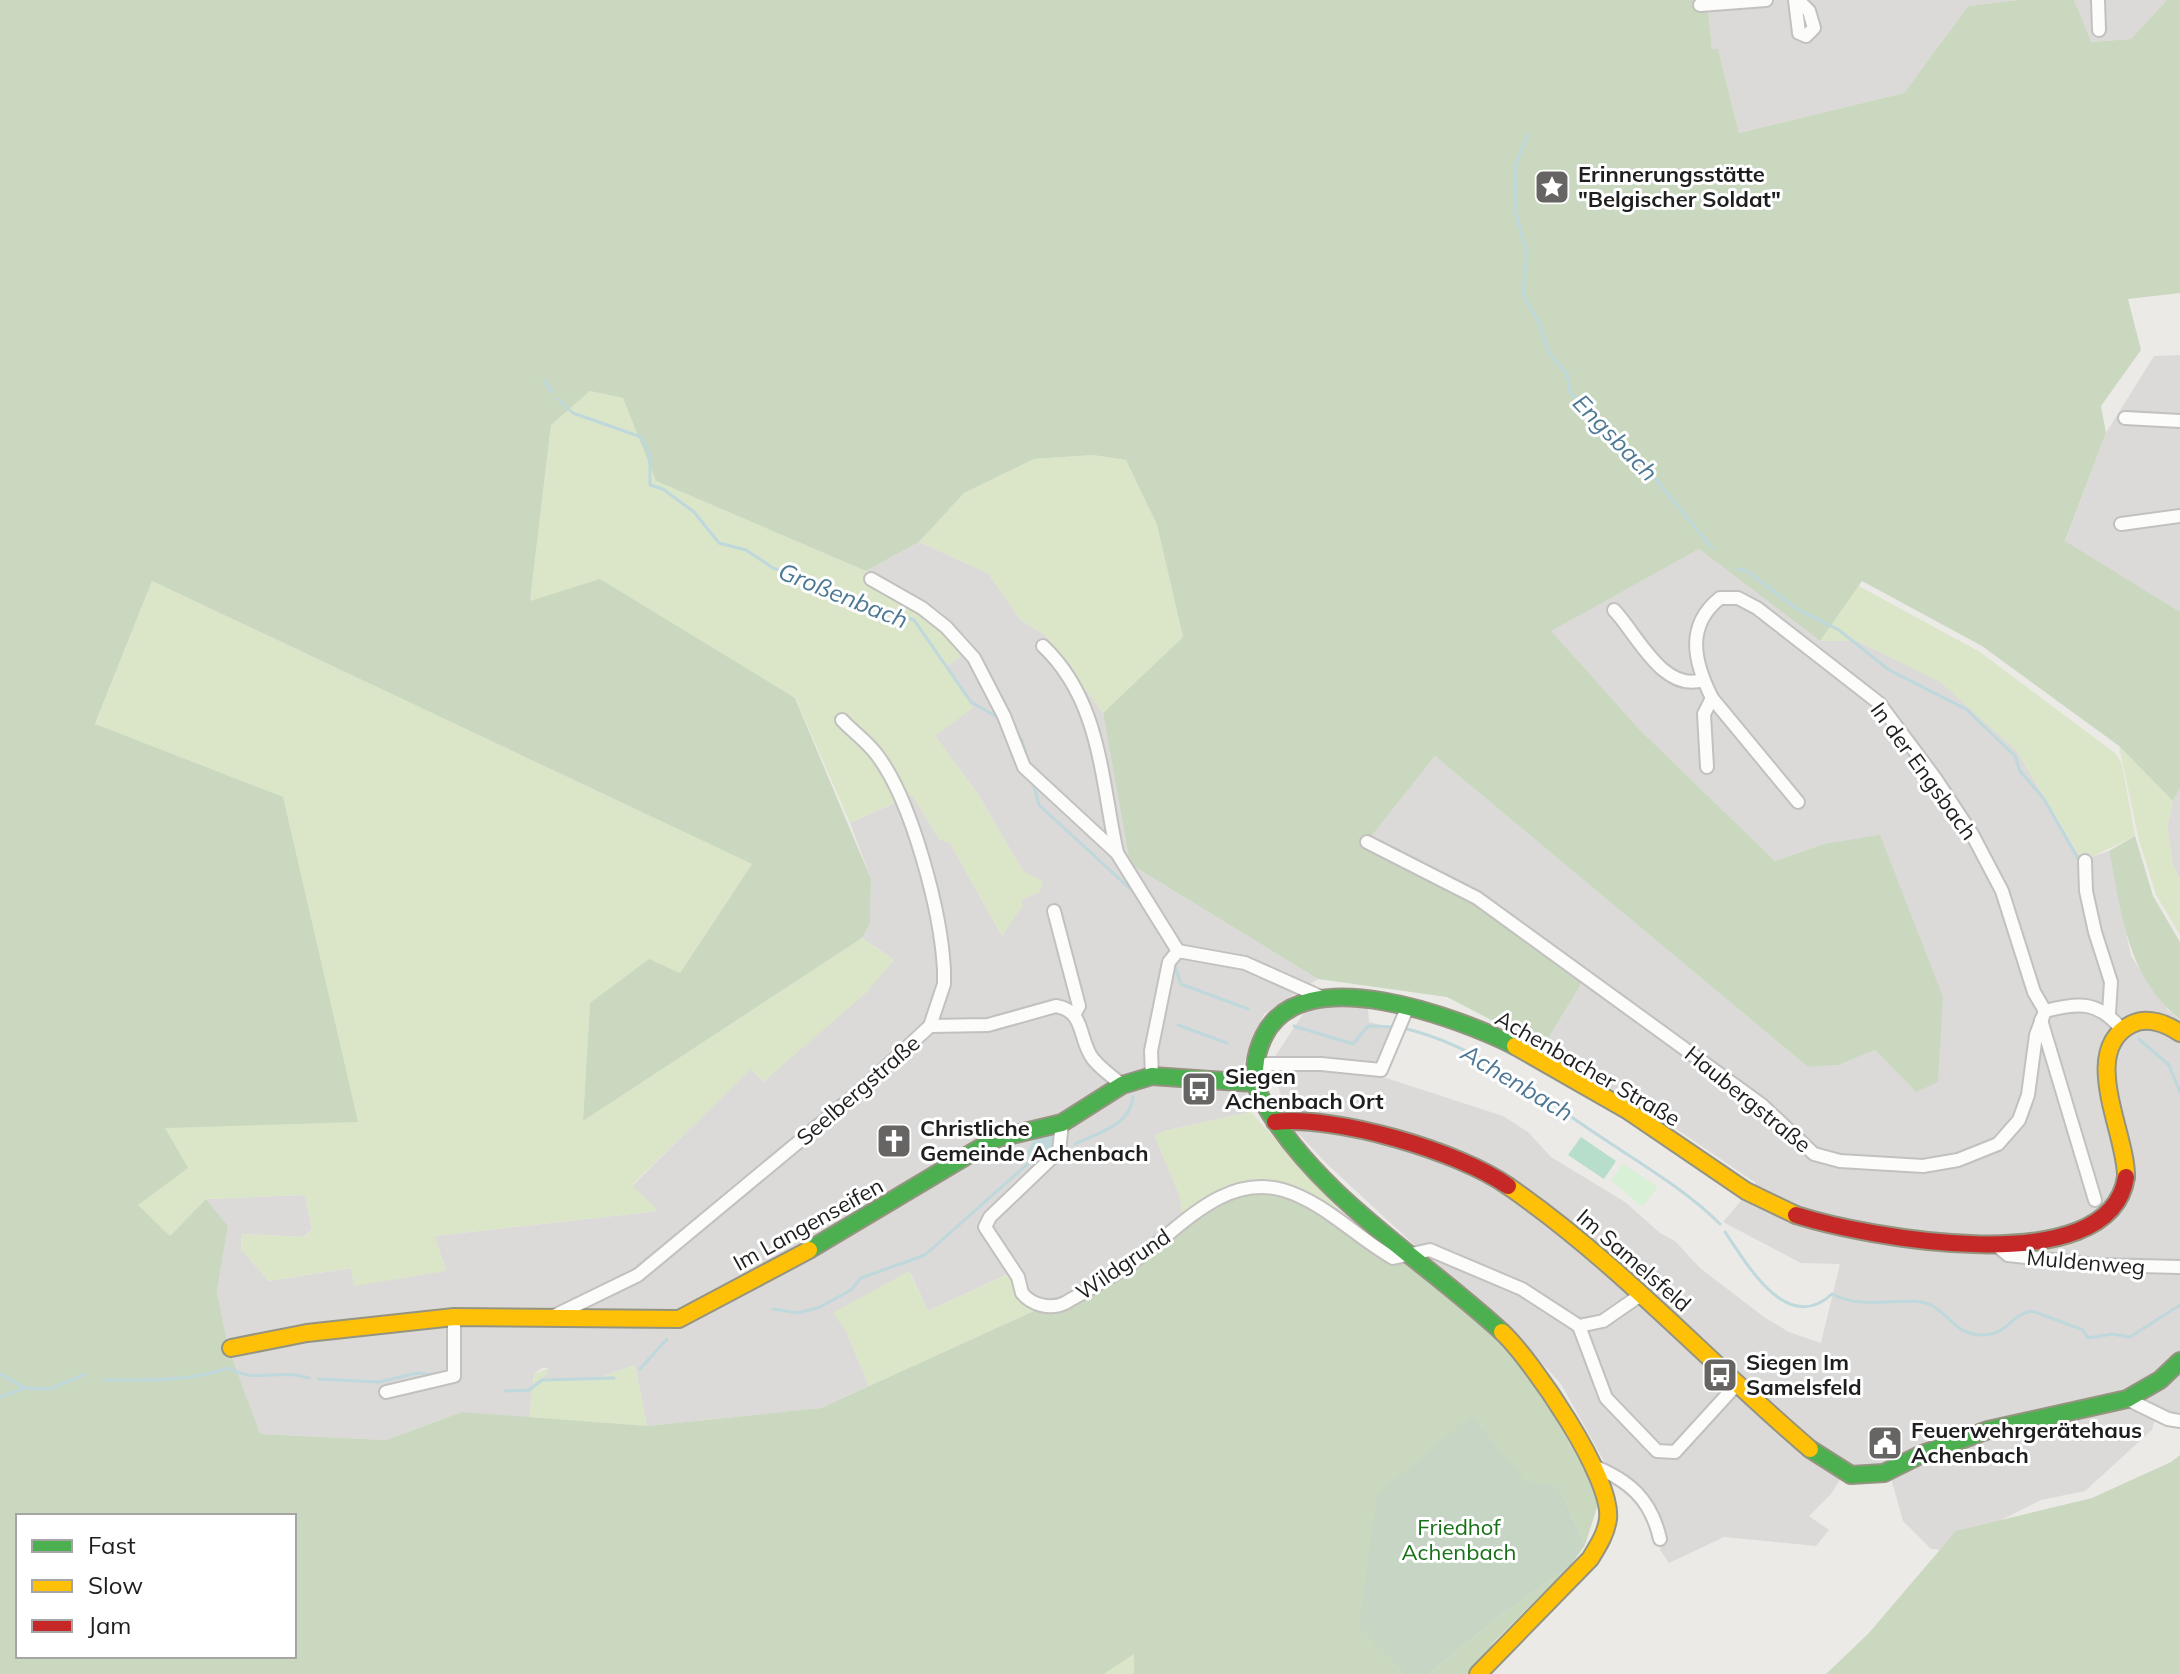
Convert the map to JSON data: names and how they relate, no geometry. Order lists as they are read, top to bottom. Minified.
{"streets":{"street":["In der Engsbach","Achenbacher Straße","Seelbergstraße","Haubergstraße","Im Langenseifen","Im Samelsfeld","Muldenweg","Wildgrund"]},"crossings":[["In der Engsbach","Haubergstraße"],["Achenbacher Straße","Muldenweg"],["Seelbergstraße","Im Langenseifen"],["Im Langenseifen","Wildgrund"]],"water":["Engsbach","Großenbach","Achenbach"],"parks":["Friedhof Achenbach"],"places":{"place":["Erinnerungsstätte \"Belgischer Soldat\""],"bus stop":["Siegen Achenbach Ort","Siegen Im Samelsfeld"],"church":["Christliche Gemeinde Achenbach"],"public building":["Feuerwehrgerätehaus Achenbach"]},"legend":["Fast","Slow","Jam"]}
